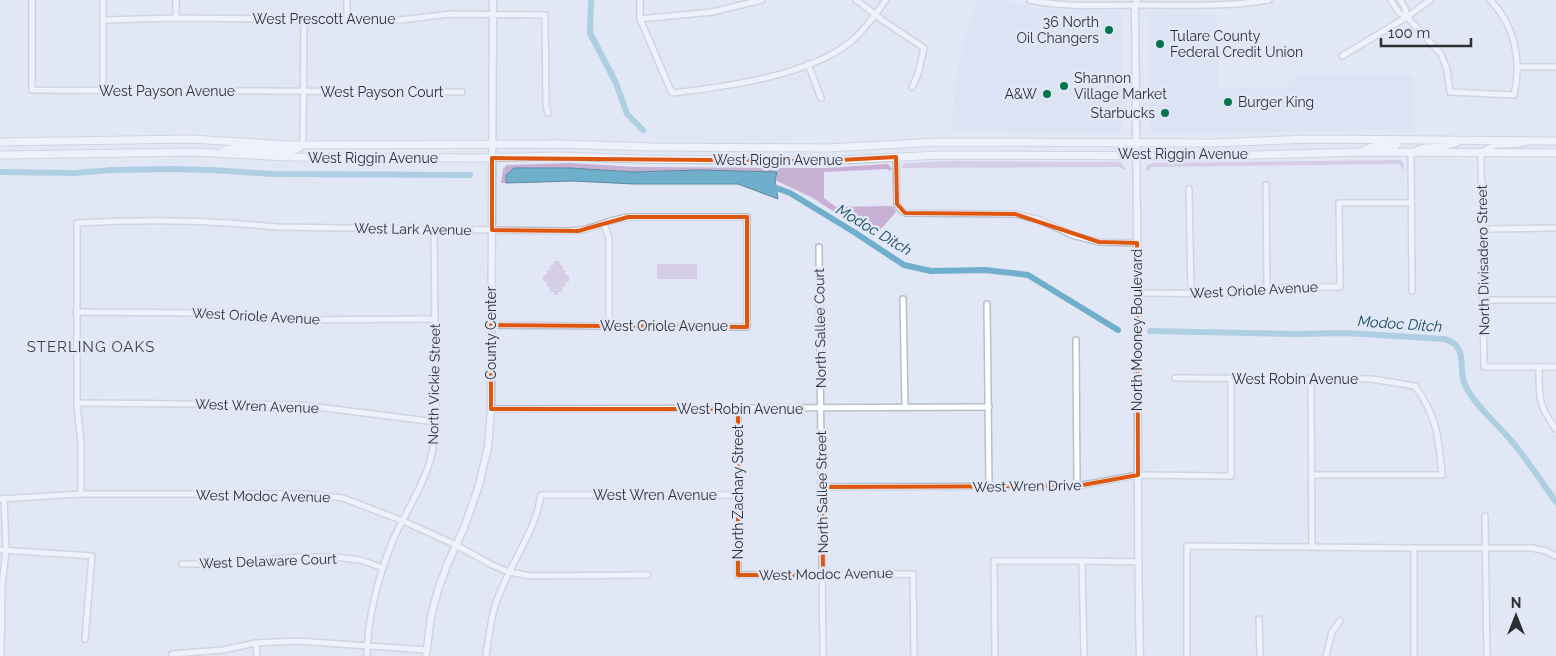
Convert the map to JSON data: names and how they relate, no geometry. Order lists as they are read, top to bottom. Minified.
{"streets":{"main road":["West Riggin Avenue"],"street":["West Prescott Avenue","West Payson Avenue","West Payson Court","West Lark Avenue","North Divisadero Street","West Oriole Avenue","North Sallee Court","North Mooney Boulevard","County Center","West Robin Avenue","North Vickie Street","West Wren Avenue","West Wren Drive","North Zachary Street","North Sallee Street","West Modoc Avenue","West Delaware Court"]},"crossings":[["West Prescott Avenue","County Center"],["West Payson Avenue","West Payson Court"],["West Riggin Avenue","North Divisadero Street"],["West Riggin Avenue","North Mooney Boulevard"],["West Riggin Avenue","County Center"],["West Lark Avenue","West Oriole Avenue"],["West Lark Avenue","County Center"],["West Lark Avenue","North Vickie Street"],["West Oriole Avenue","North Mooney Boulevard"],["West Oriole Avenue","County Center"],["West Oriole Avenue","North Vickie Street"],["North Sallee Court","West Robin Avenue"],["North Sallee Court","North Sallee Street"],["North Mooney Boulevard","West Wren Drive"],["County Center","West Robin Avenue"],["County Center","West Modoc Avenue"],["West Robin Avenue","West Wren Drive"],["West Robin Avenue","North Zachary Street"],["West Robin Avenue","North Sallee Street"],["North Vickie Street","West Wren Avenue"],["North Vickie Street","West Modoc Avenue"],["North Vickie Street","West Delaware Court"],["West Wren Avenue","North Zachary Street"],["West Wren Avenue","West Modoc Avenue"],["West Wren Drive","North Sallee Street"],["North Zachary Street","West Modoc Avenue"],["North Sallee Street","West Modoc Avenue"]],"districts":["STERLING OAKS"],"water":["Modoc Ditch"],"places":["36 North Oil Changers","Tulare County Federal Credit Union","Shannon Village Market","A&W","Burger King","Starbucks"],"scale_bar":"100 m","north":"top"}
